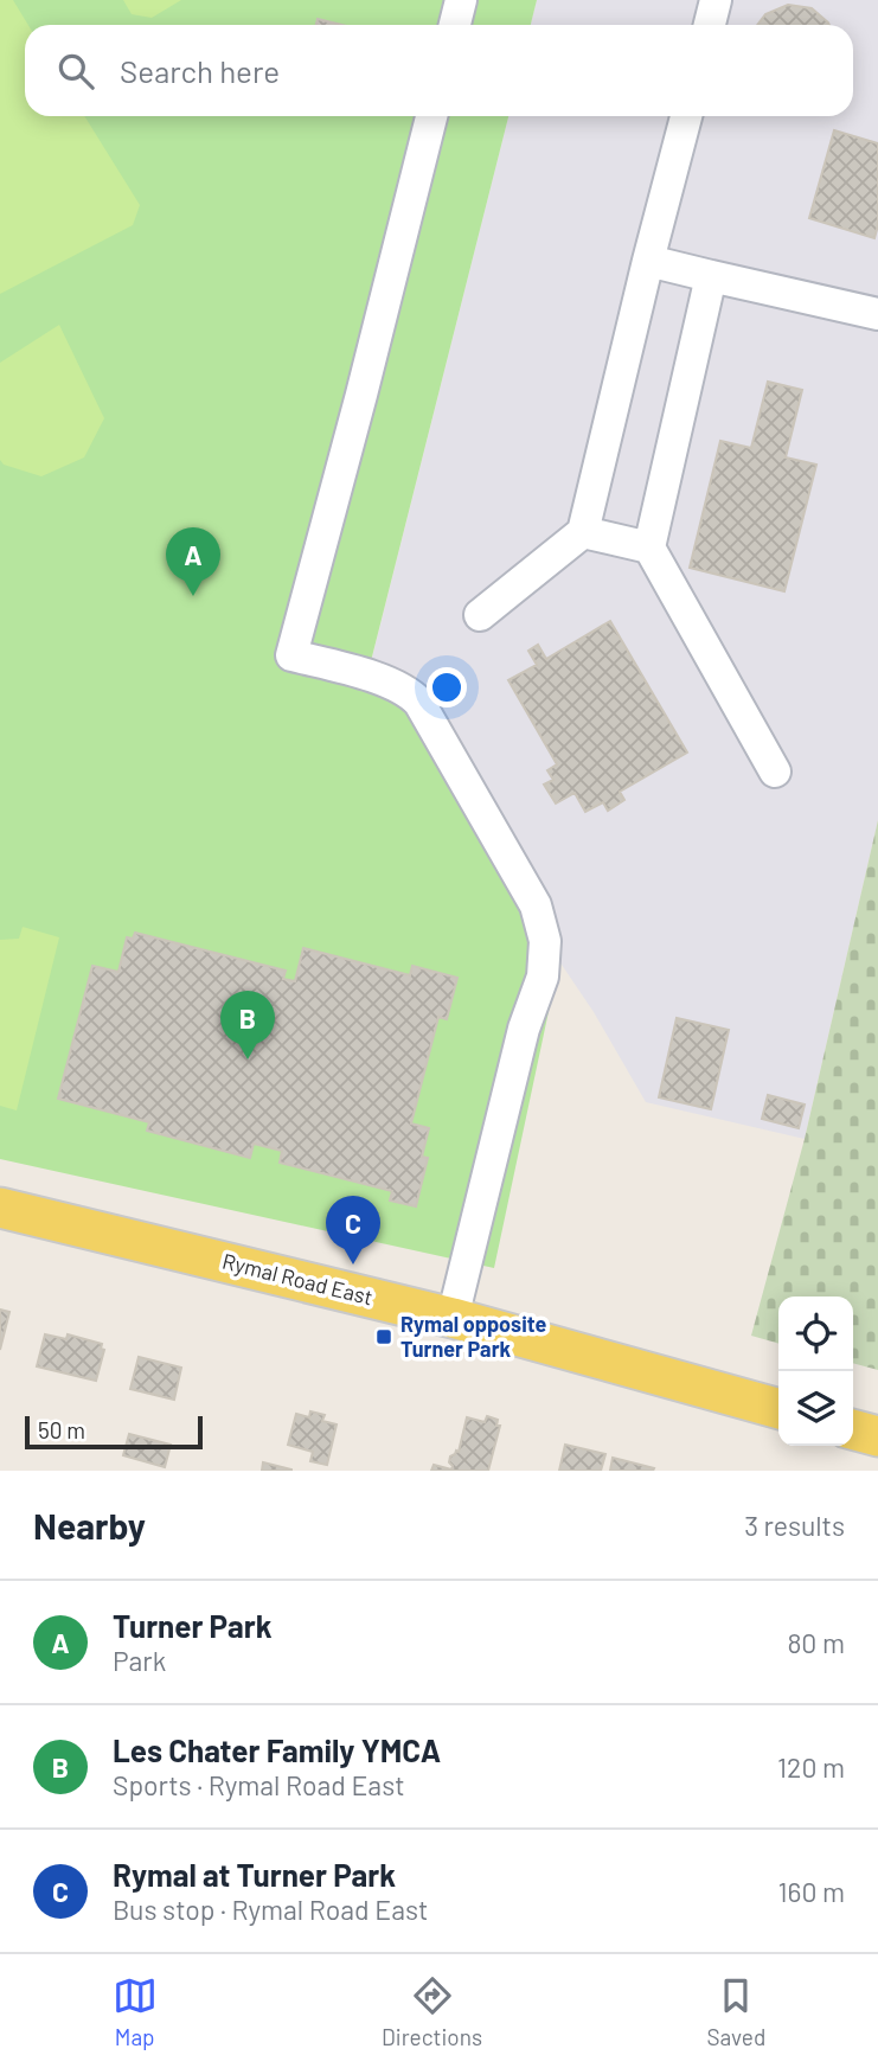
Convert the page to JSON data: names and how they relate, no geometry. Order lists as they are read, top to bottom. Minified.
{"streets":{"main road":["Rymal Road East"]},"places":{"transit":["Rymal opposite Turner Park"]},"scale_bar":"50 m","page":{"search":"Search here","pins":["A","B","C"],"scale":"50 m","heading":["Nearby","3 results"],"list":[{"mark":"A","name":"Turner Park","note":"Park","value":"80 m"},{"mark":"B","name":"Les Chater Family YMCA","note":"Sports · Rymal Road East","value":"120 m"},{"mark":"C","name":"Rymal at Turner Park","note":"Bus stop · Rymal Road East","value":"160 m"}],"nav":["Map","Directions","Saved"]}}
